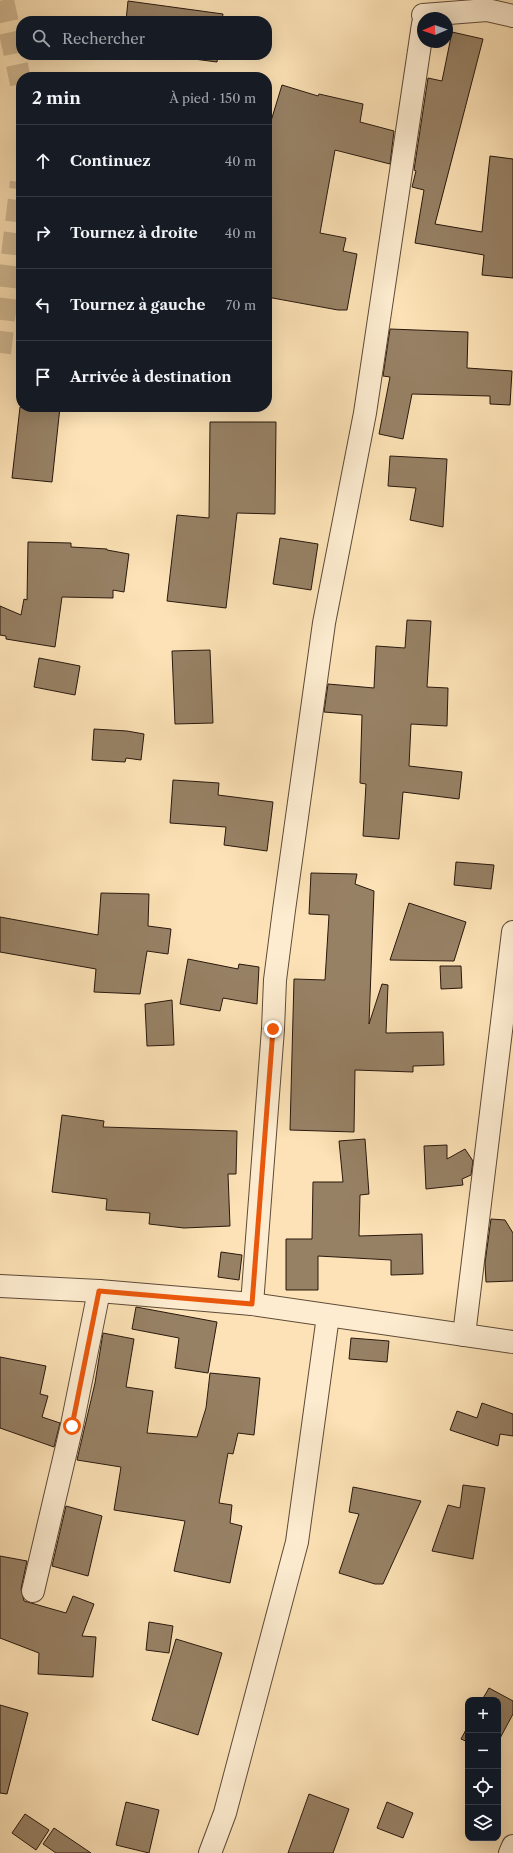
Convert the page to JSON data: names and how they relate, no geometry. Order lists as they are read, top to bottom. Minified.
{"north":"left","page":{"search":"Rechercher","heading":["2 min","À pied · 150 m"],"list":[["Continuez","40 m"],["Tournez à droite","40 m"],["Tournez à gauche","70 m"],"Arrivée à destination"],"map_buttons":["+","−"]}}
